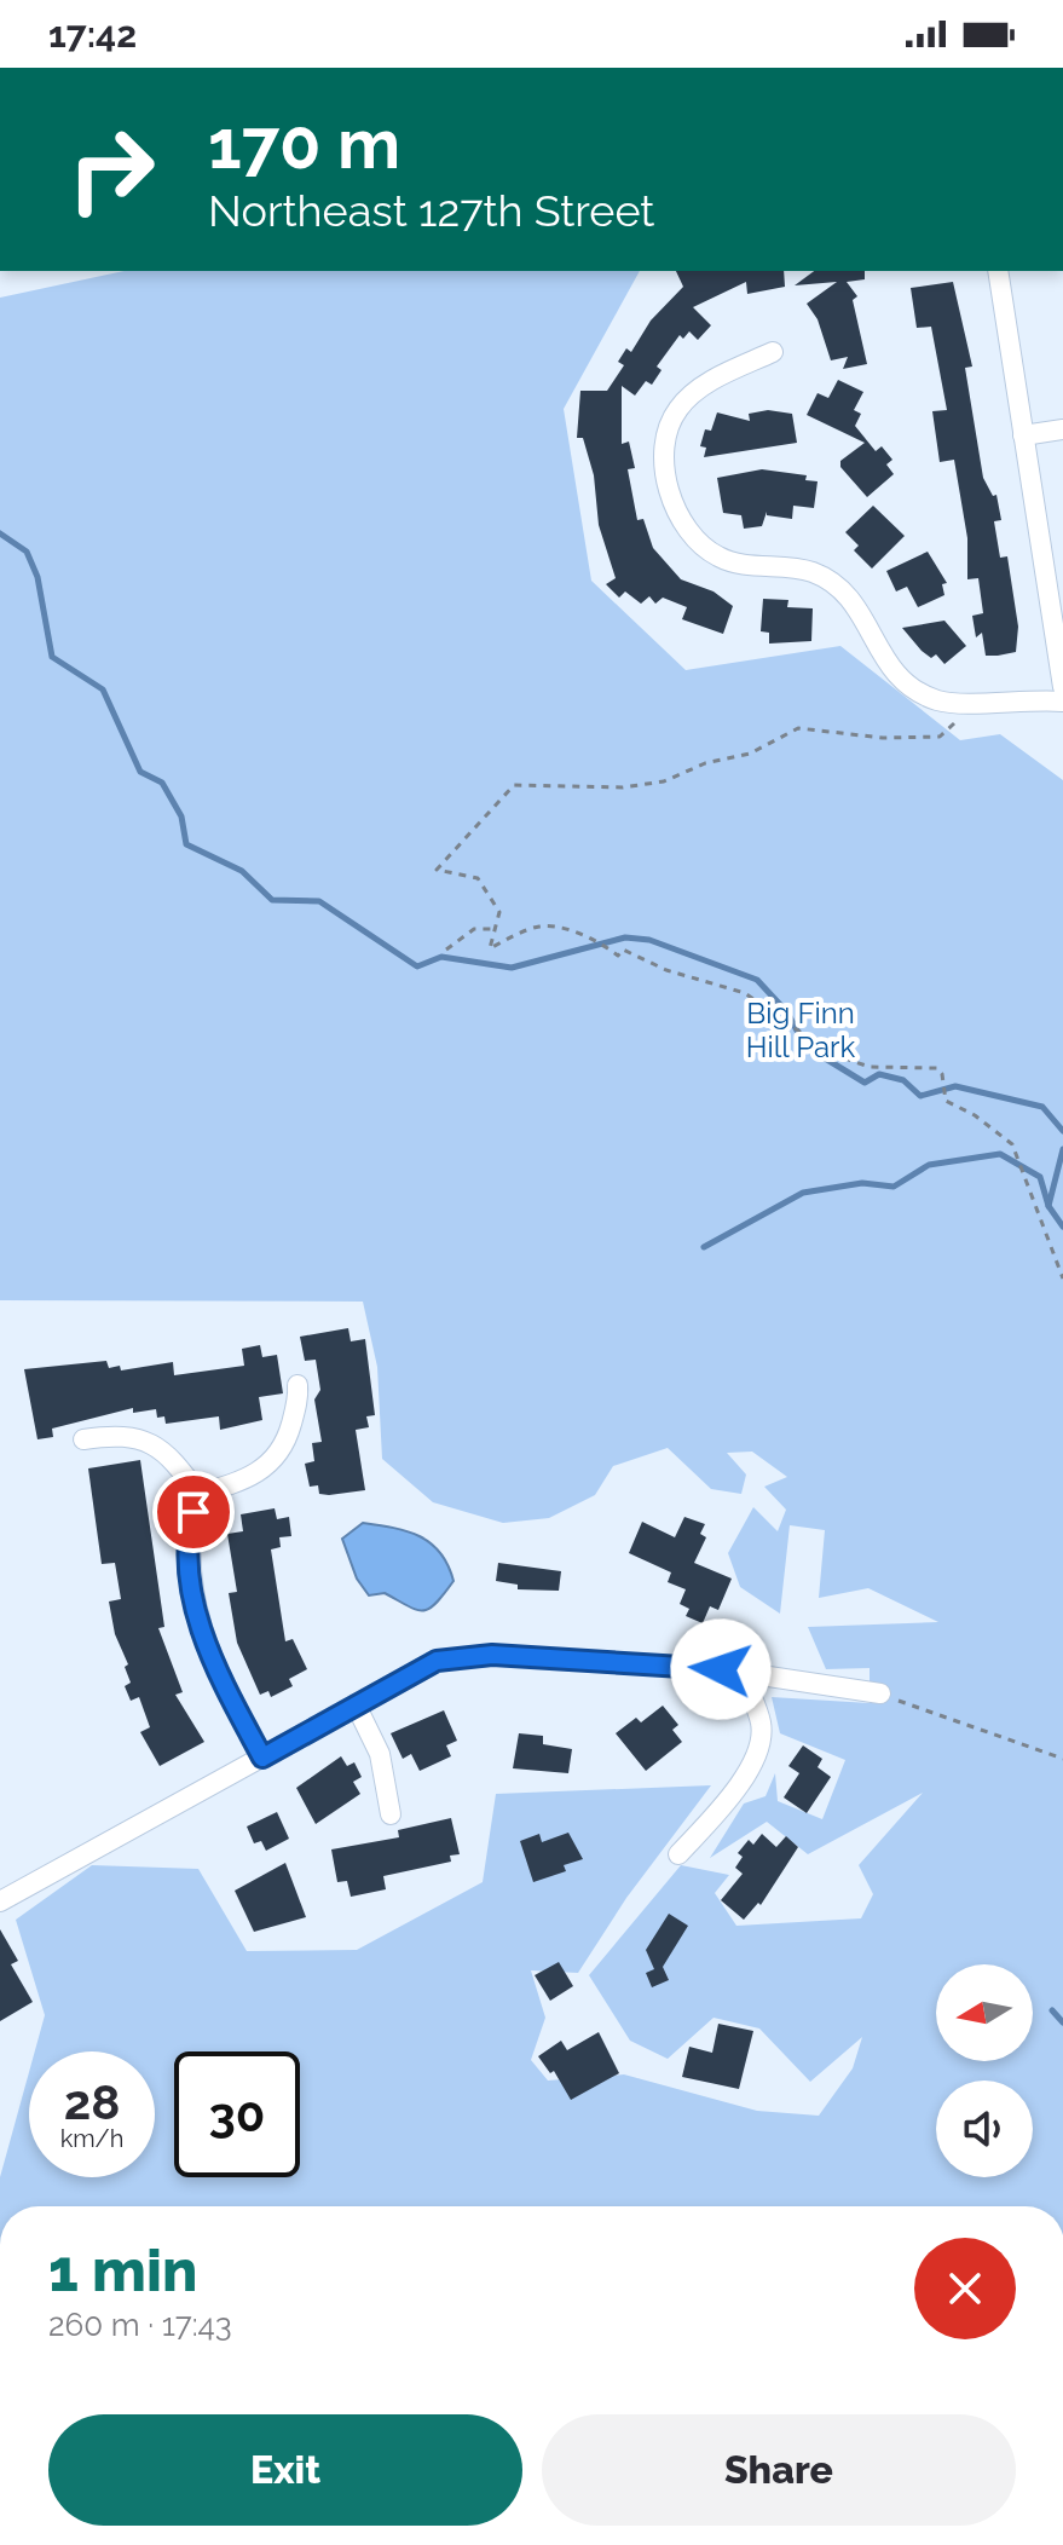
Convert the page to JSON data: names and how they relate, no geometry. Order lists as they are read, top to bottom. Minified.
{"parks":["Big Finn Hill Park"],"north":"left","page":{"status":"17:42","turn":["170 m","Northeast 127th Street"],"speed":"28 km/h","limit":"30","heading":["1 min","260 m · 17:43"],"buttons":["Exit","Share"]}}
